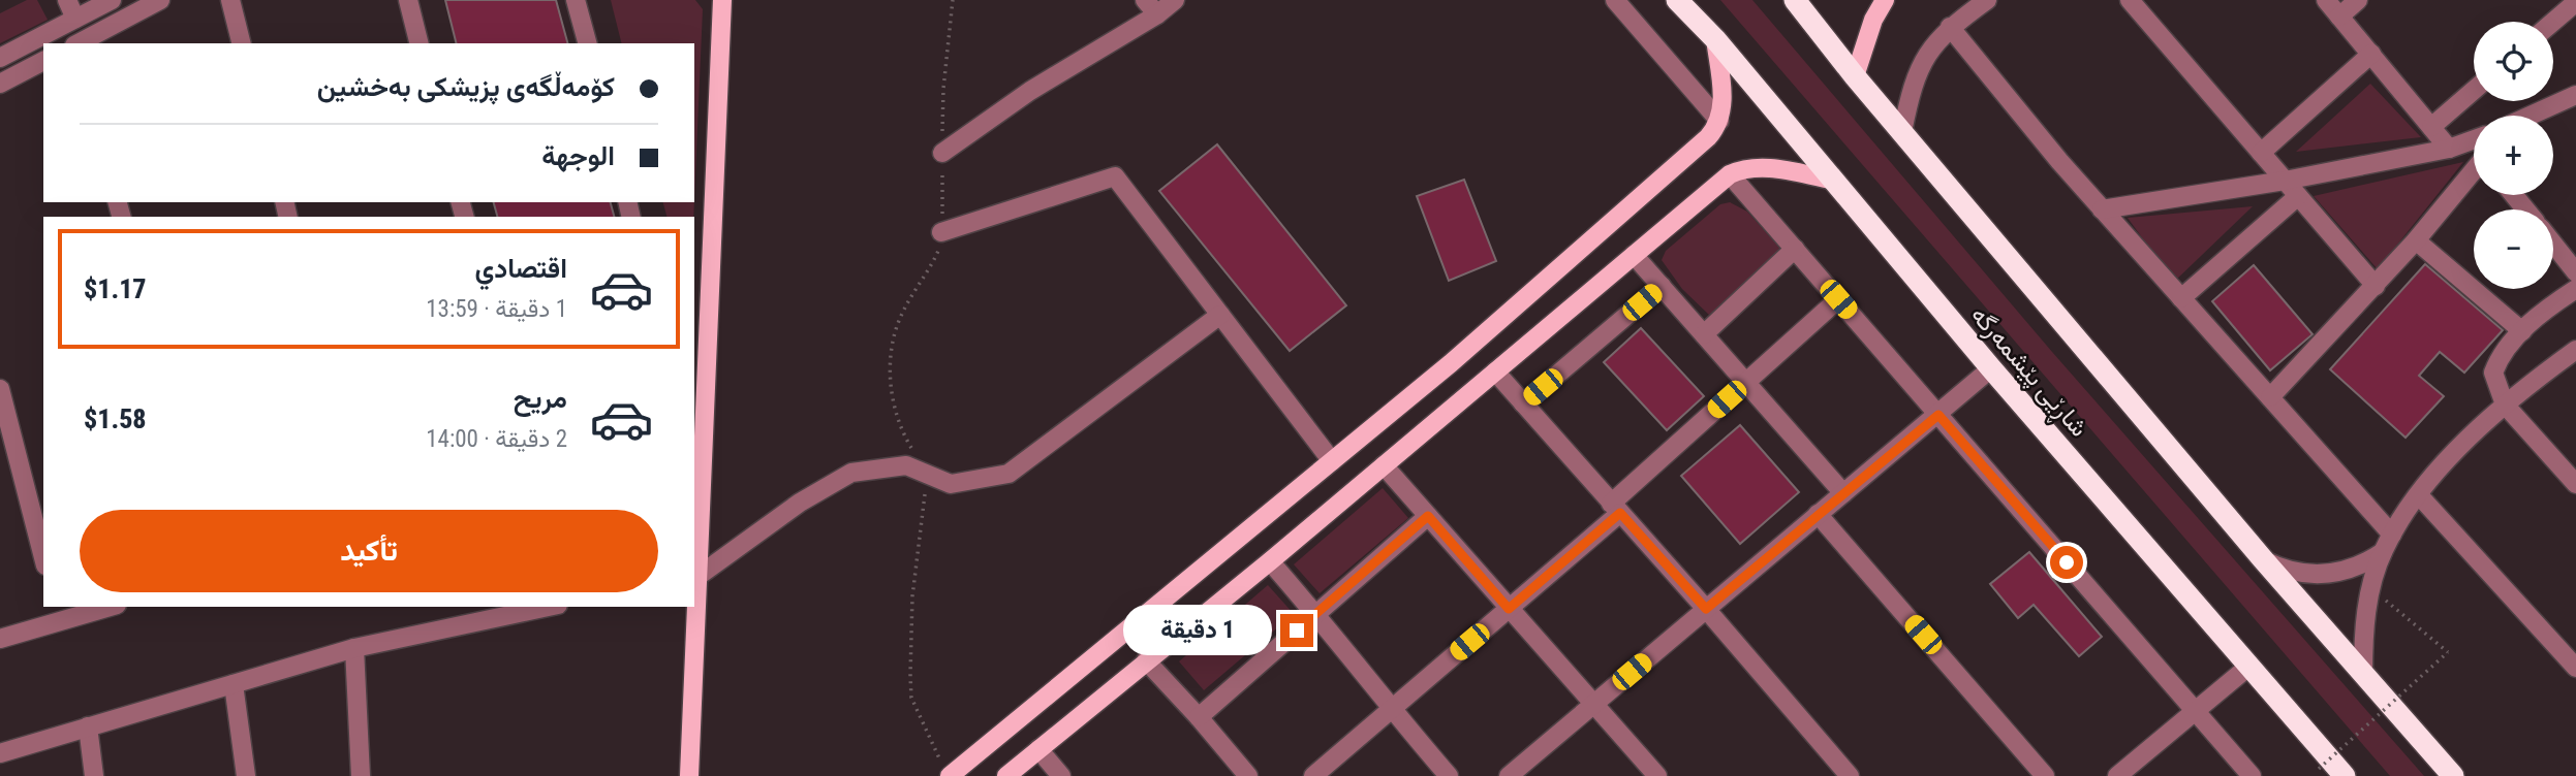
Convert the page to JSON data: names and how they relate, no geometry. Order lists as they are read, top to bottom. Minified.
{"streets":{"highway":["شاڕێی پێشمەرگە"]},"page":{"map_buttons":["+","−"],"banner":["کۆمەڵگەی پزیشکی بەخشین","الوجهة"],"list":[{"name":"اقتصادي","note":"1 دقيقة · 13:59","value":"$1.17"},{"name":"مريح","note":"2 دقيقة · 14:00","value":"$1.58"}],"buttons":"تأكيد","bubble":"1 دقيقة"}}
